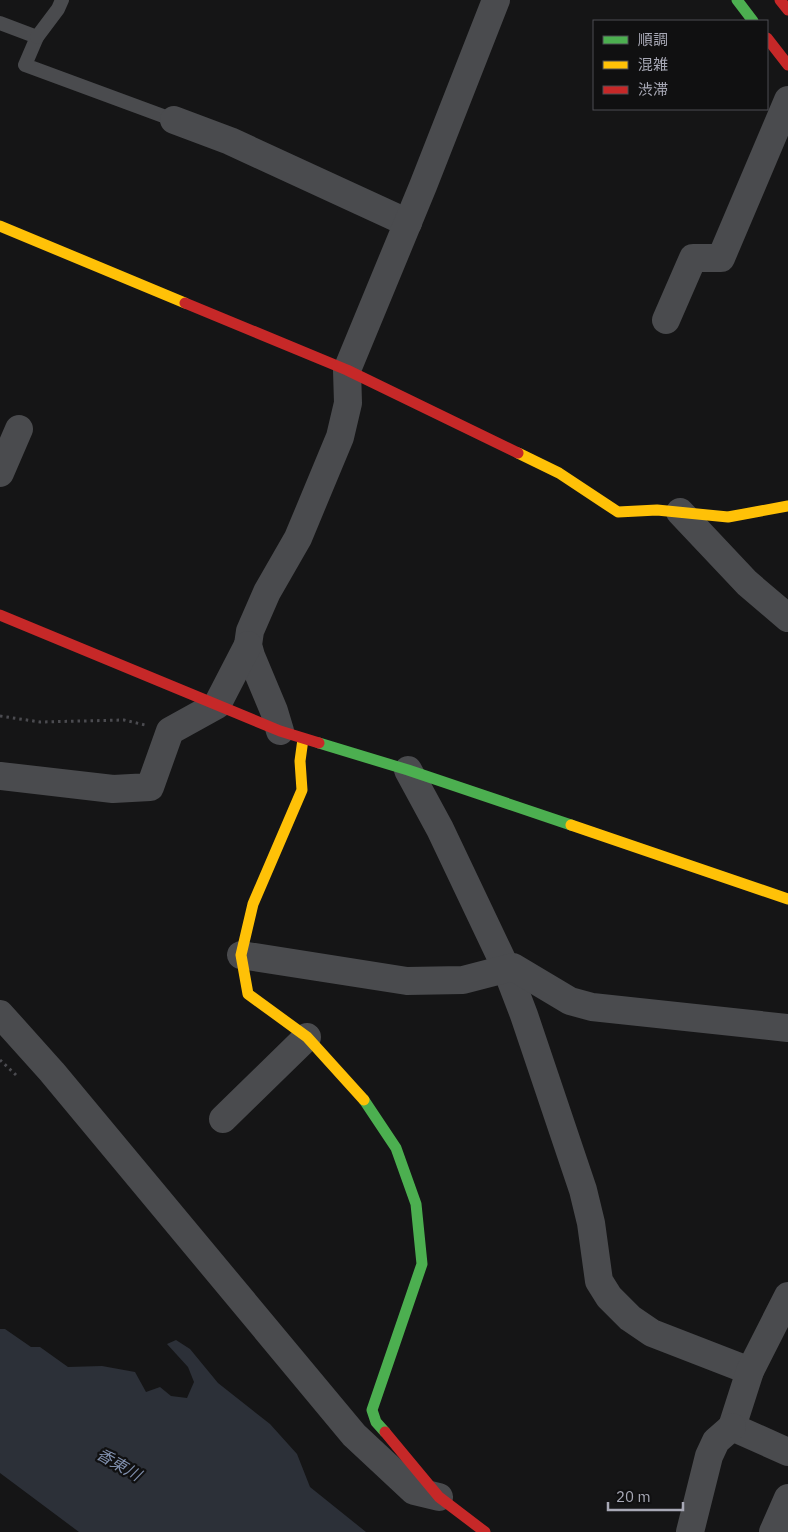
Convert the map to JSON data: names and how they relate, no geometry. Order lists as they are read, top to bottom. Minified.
{"water":["香東川"],"legend":["順調","混雑","渋滞"],"scale_bar":"20 m"}
